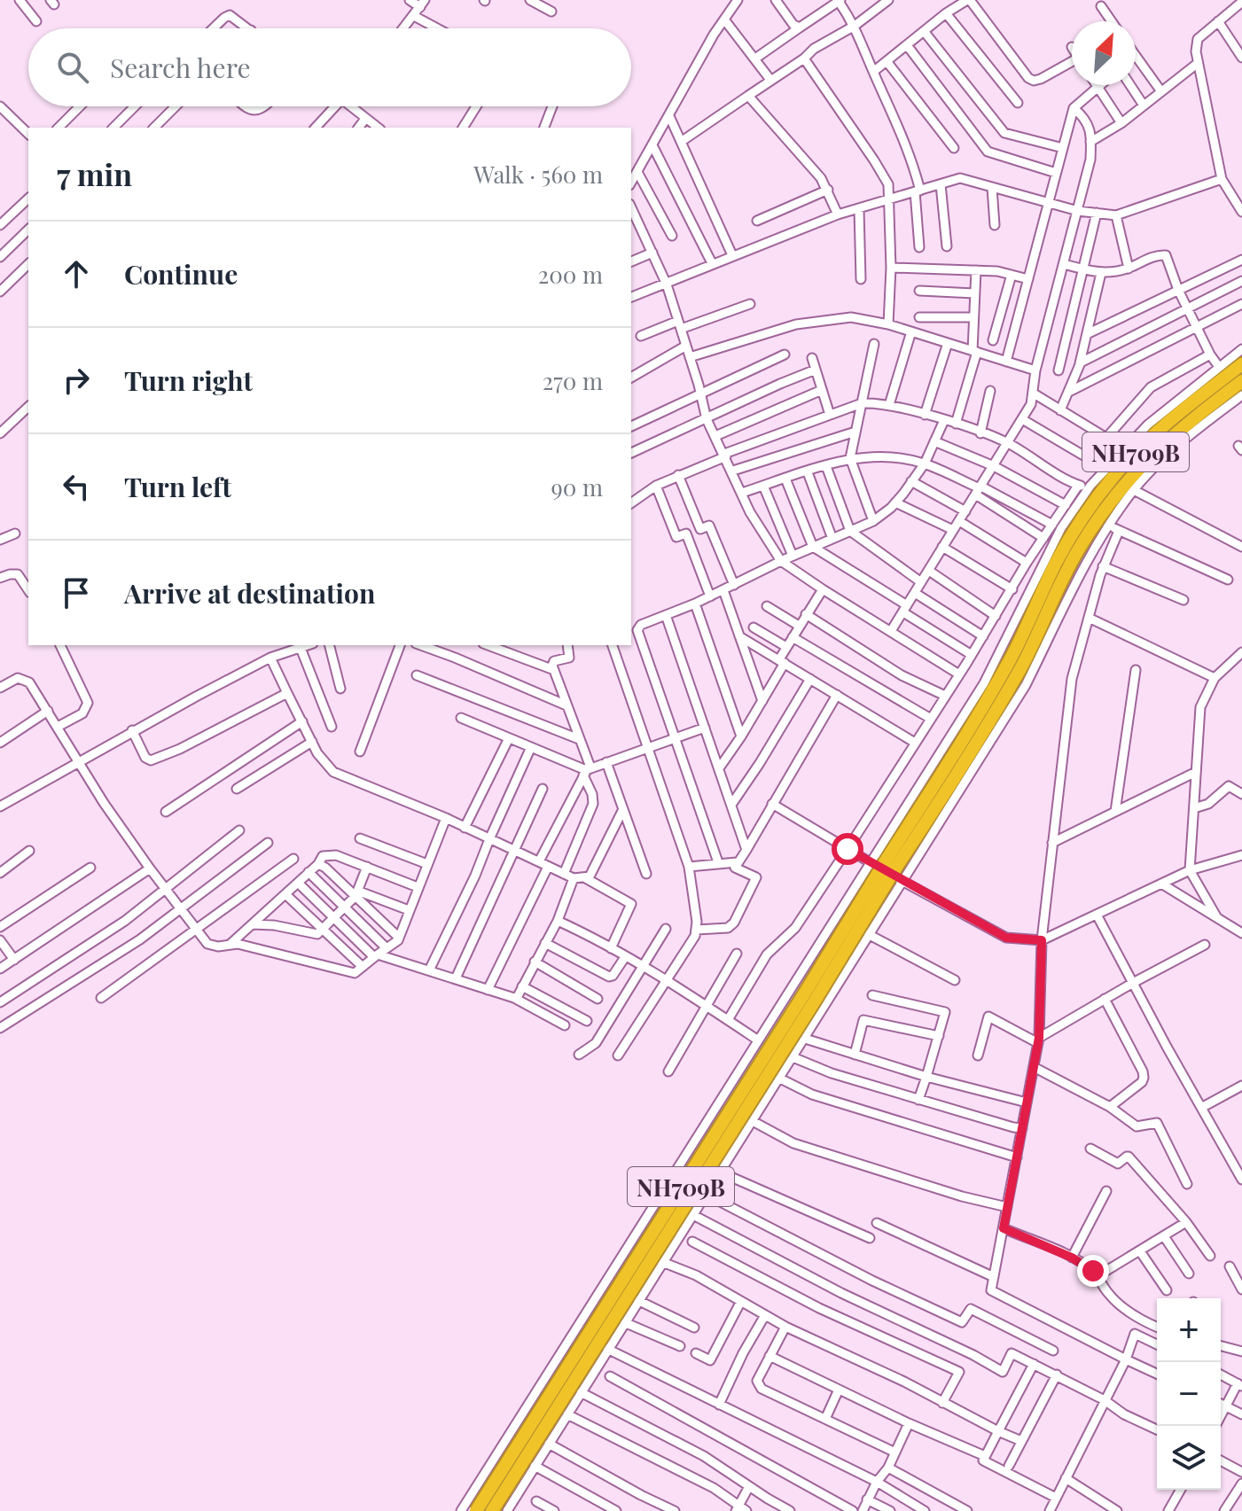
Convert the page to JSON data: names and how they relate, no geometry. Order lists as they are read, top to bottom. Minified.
{"streets":{"highway":["NH709B"]},"north":"top right","page":{"search":"Search here","heading":["7 min","Walk · 560 m"],"list":[["Continue","200 m"],["Turn right","270 m"],["Turn left","90 m"],"Arrive at destination"],"map_buttons":["+","−"]}}
